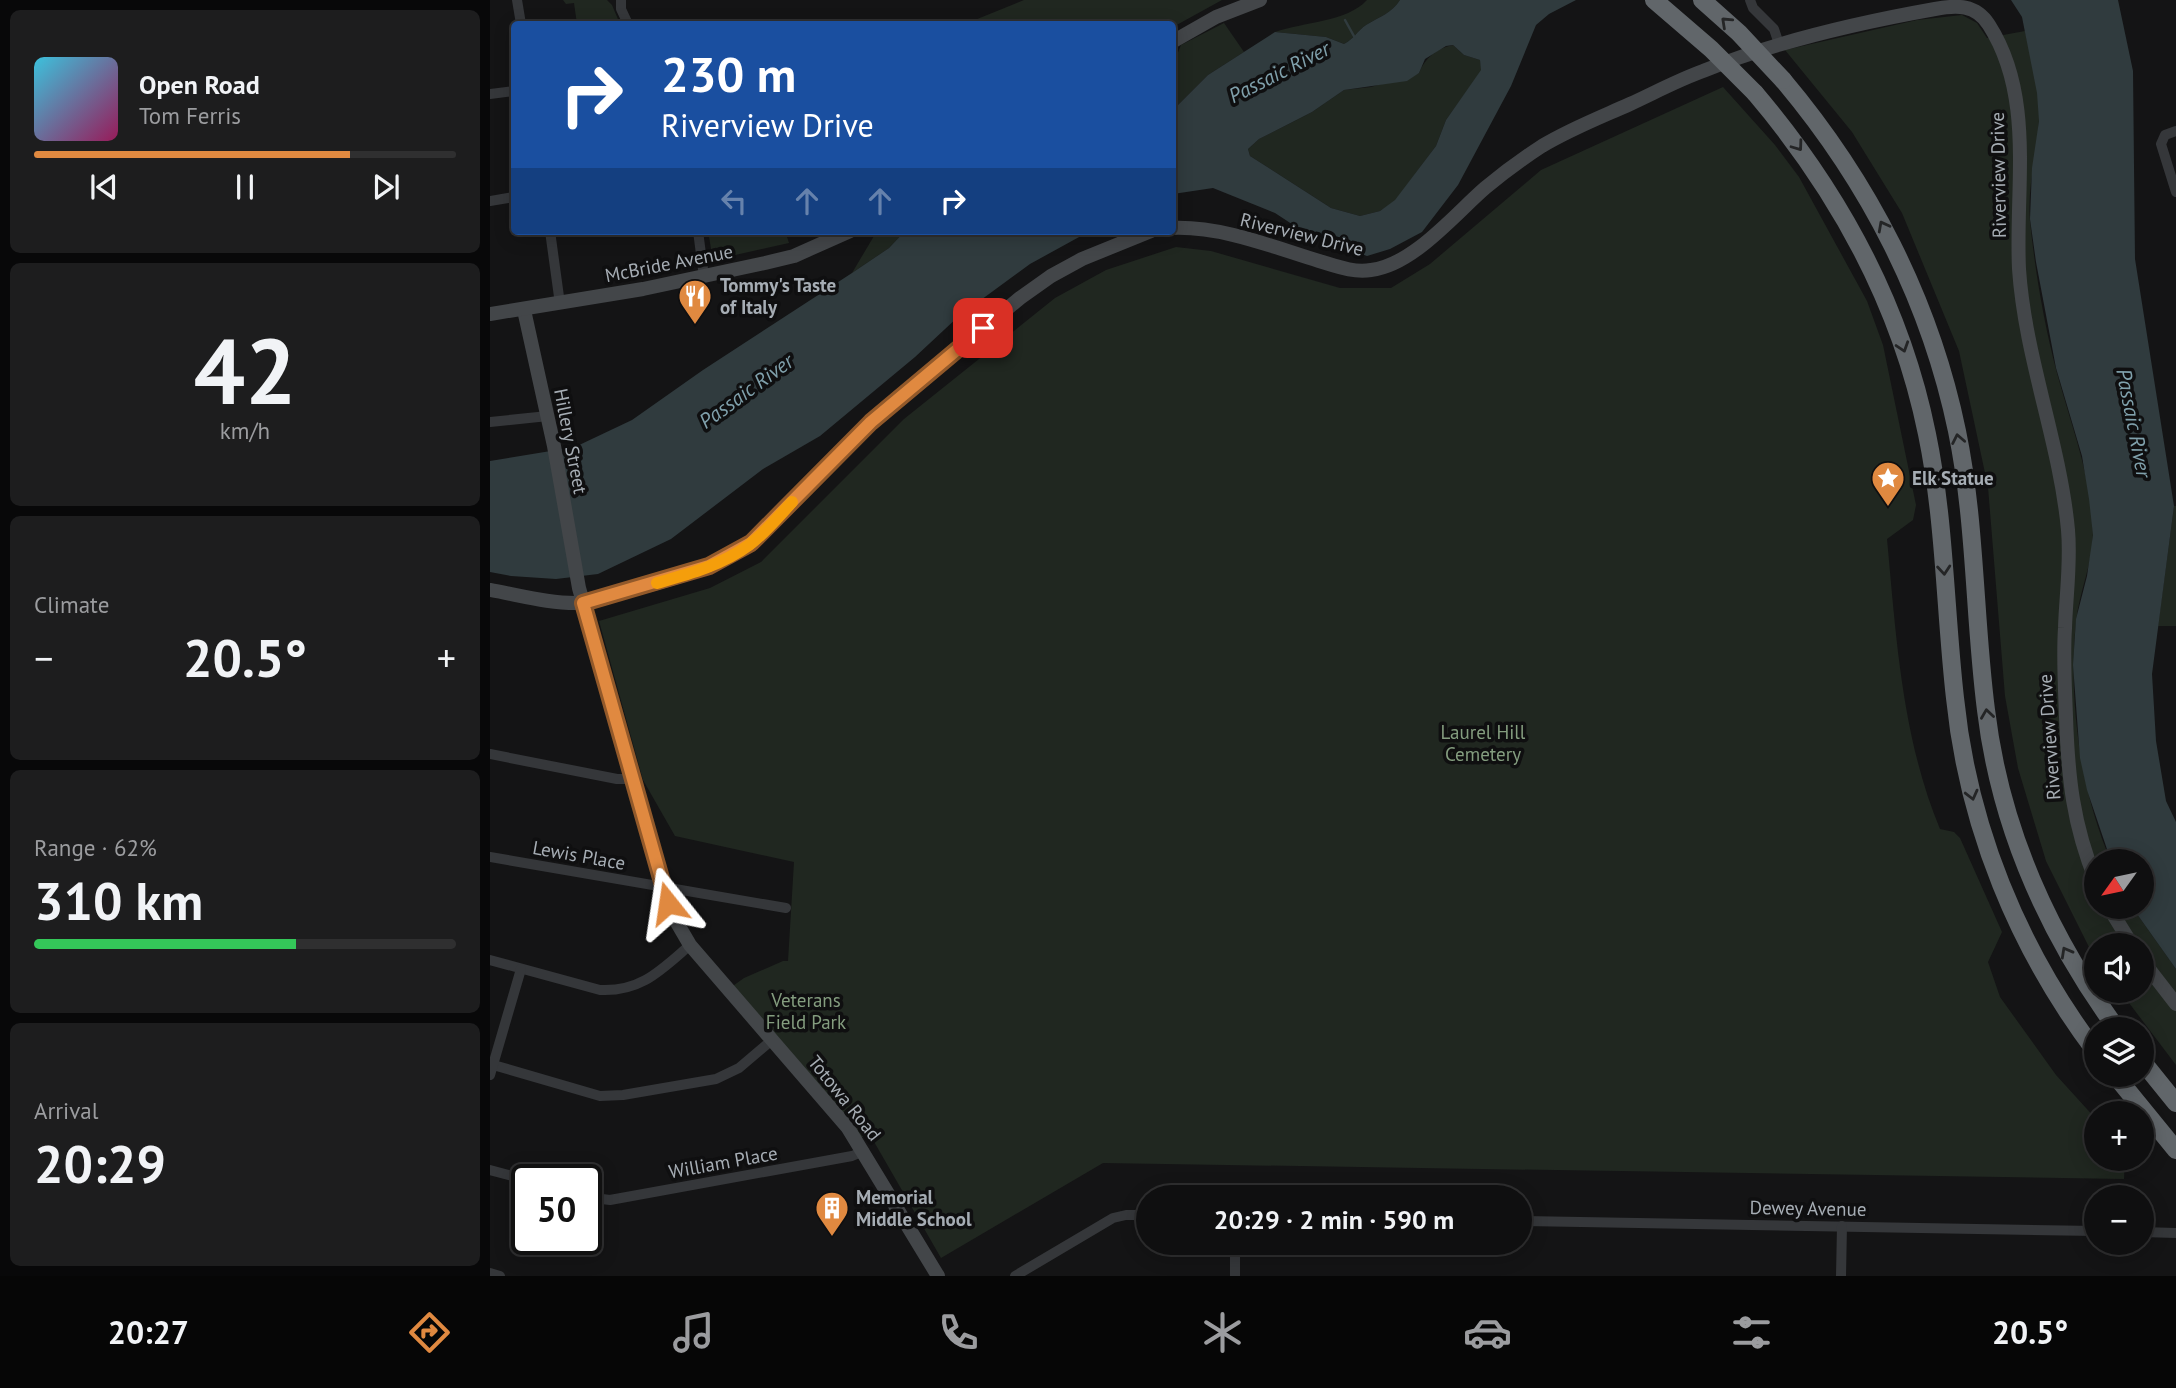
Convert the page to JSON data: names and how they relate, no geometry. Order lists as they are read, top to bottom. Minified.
{"streets":{"street":["Riverview Drive","McBride Avenue","Hillery Street","Lewis Place","Totowa Road","William Place","Dewey Avenue"]},"crossings":[["McBride Avenue","Hillery Street"],["Hillery Street","Totowa Road"],["Lewis Place","Totowa Road"],["Totowa Road","William Place"]],"water":["Passaic River"],"parks":["Laurel Hill Cemetery","Veterans Field Park"],"places":{"restaurant":["Tommy's Taste of Italy"],"place":["Elk Statue"],"building":["Memorial Middle School"]},"north":"bottom left","page":{"turn":["230 m","Riverview Drive"],"song":["Open Road","Tom Ferris"],"tile":[["42","km/h"],"Climate",["Range · 62%","310 km"],["Arrival","20:29"]],"heat":["−","20.5°","+"],"map_buttons":["+","−"],"limit":"50","trip":"20:29 · 2 min · 590 m","tabs":["20:27","20.5°"]}}
